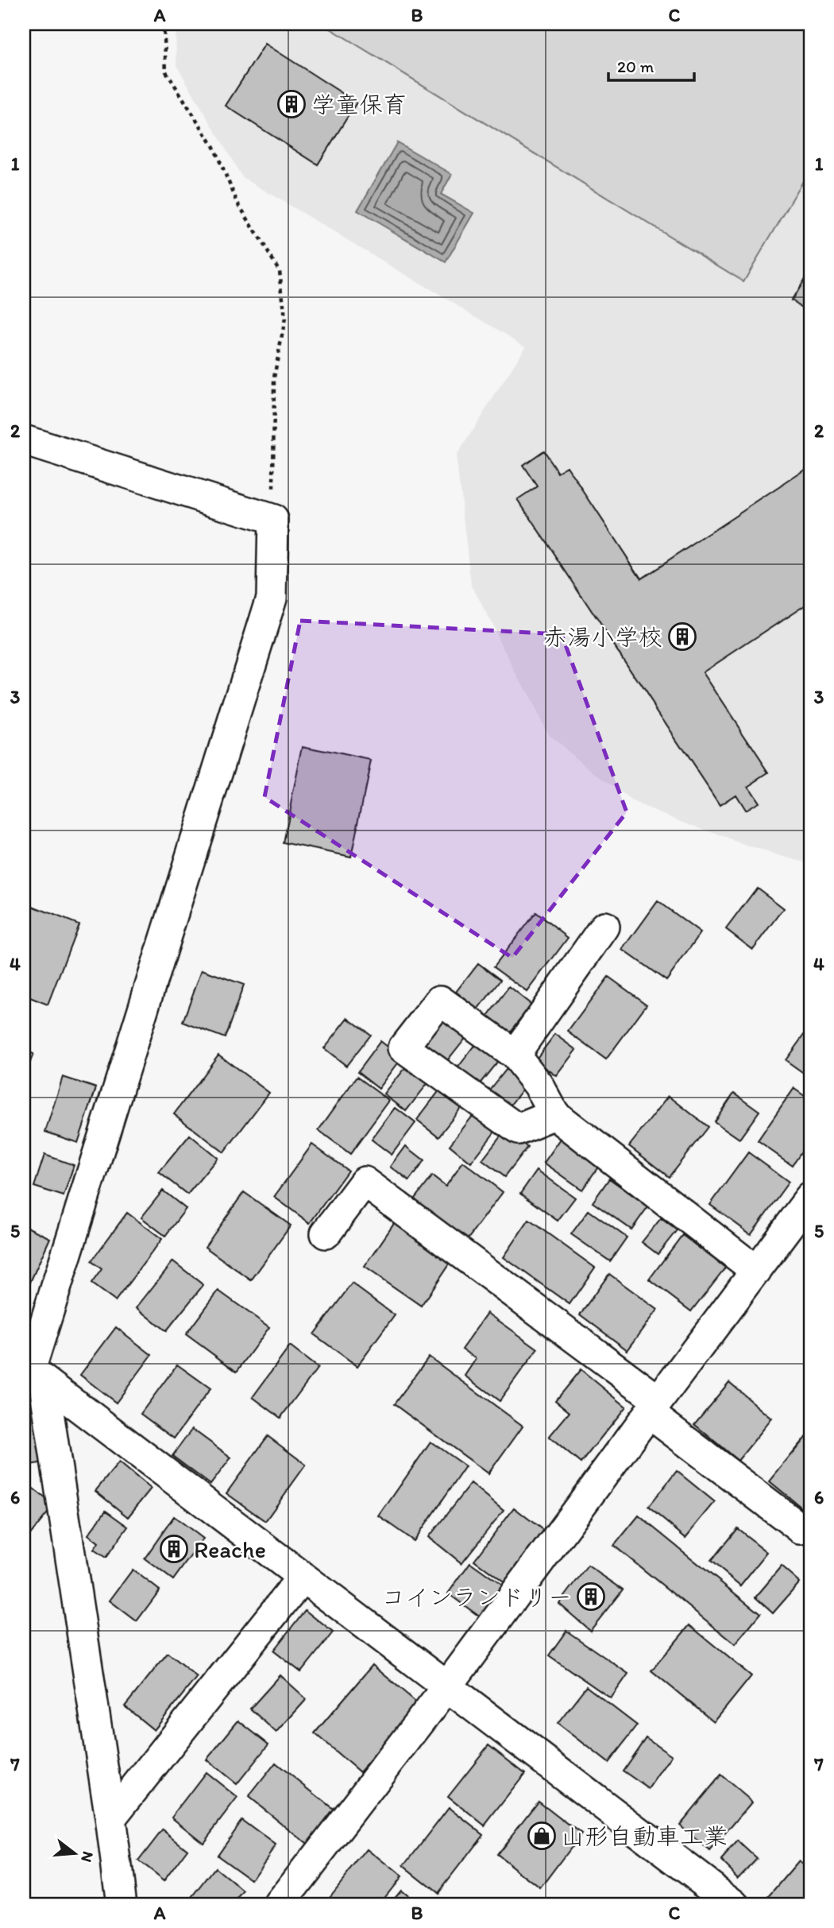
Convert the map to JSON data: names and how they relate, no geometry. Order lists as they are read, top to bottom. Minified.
{"places":{"building":["学童保育","赤湯小学校","Reache","コインランドリー"],"shop":["山形自動車工業"]},"scale_bar":"20 m","north":"right","grid":{"columns":["A","B","C"],"rows":["1","2","3","4","5","6","7"]}}
